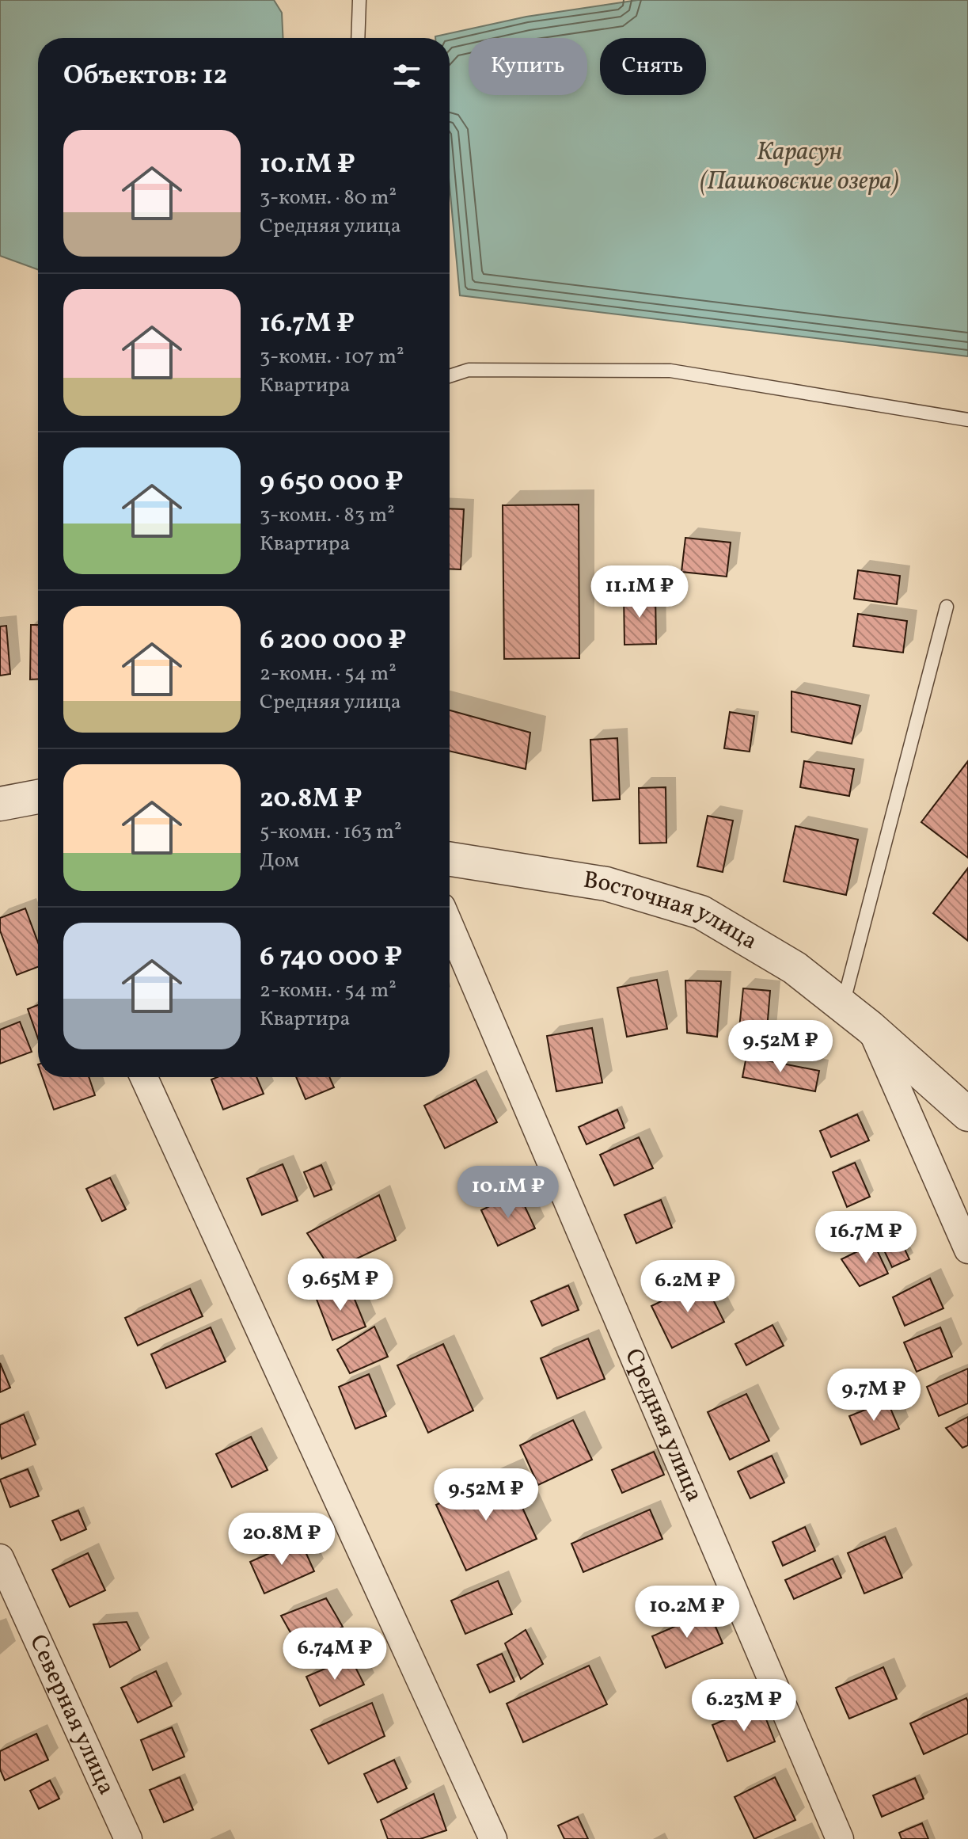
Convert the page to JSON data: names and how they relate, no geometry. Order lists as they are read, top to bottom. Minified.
{"streets":{"street":["Восточная улица","Средняя улица","Северная улица"]},"water":["Карасун (Пашковские озера)"],"page":{"chip":["Купить","Снять"],"heading":"Объектов: 12","list":[{"name":"10.1M ₽","note":"3-комн. · 80 m² · Средняя улица"},{"name":"16.7M ₽","note":"3-комн. · 107 m² · Квартира"},{"name":"9 650 000 ₽","note":"3-комн. · 83 m² · Квартира"},{"name":"6 200 000 ₽","note":"2-комн. · 54 m² · Средняя улица"},{"name":"20.8M ₽","note":"5-комн. · 163 m² · Дом"},{"name":"6 740 000 ₽","note":"2-комн. · 54 m² · Квартира"}],"price":["11.1M ₽","9.52M ₽","10.1M ₽","16.7M ₽","9.65M ₽","6.2M ₽","9.7M ₽","9.52M ₽","20.8M ₽","10.2M ₽","6.74M ₽","6.23M ₽"]}}
